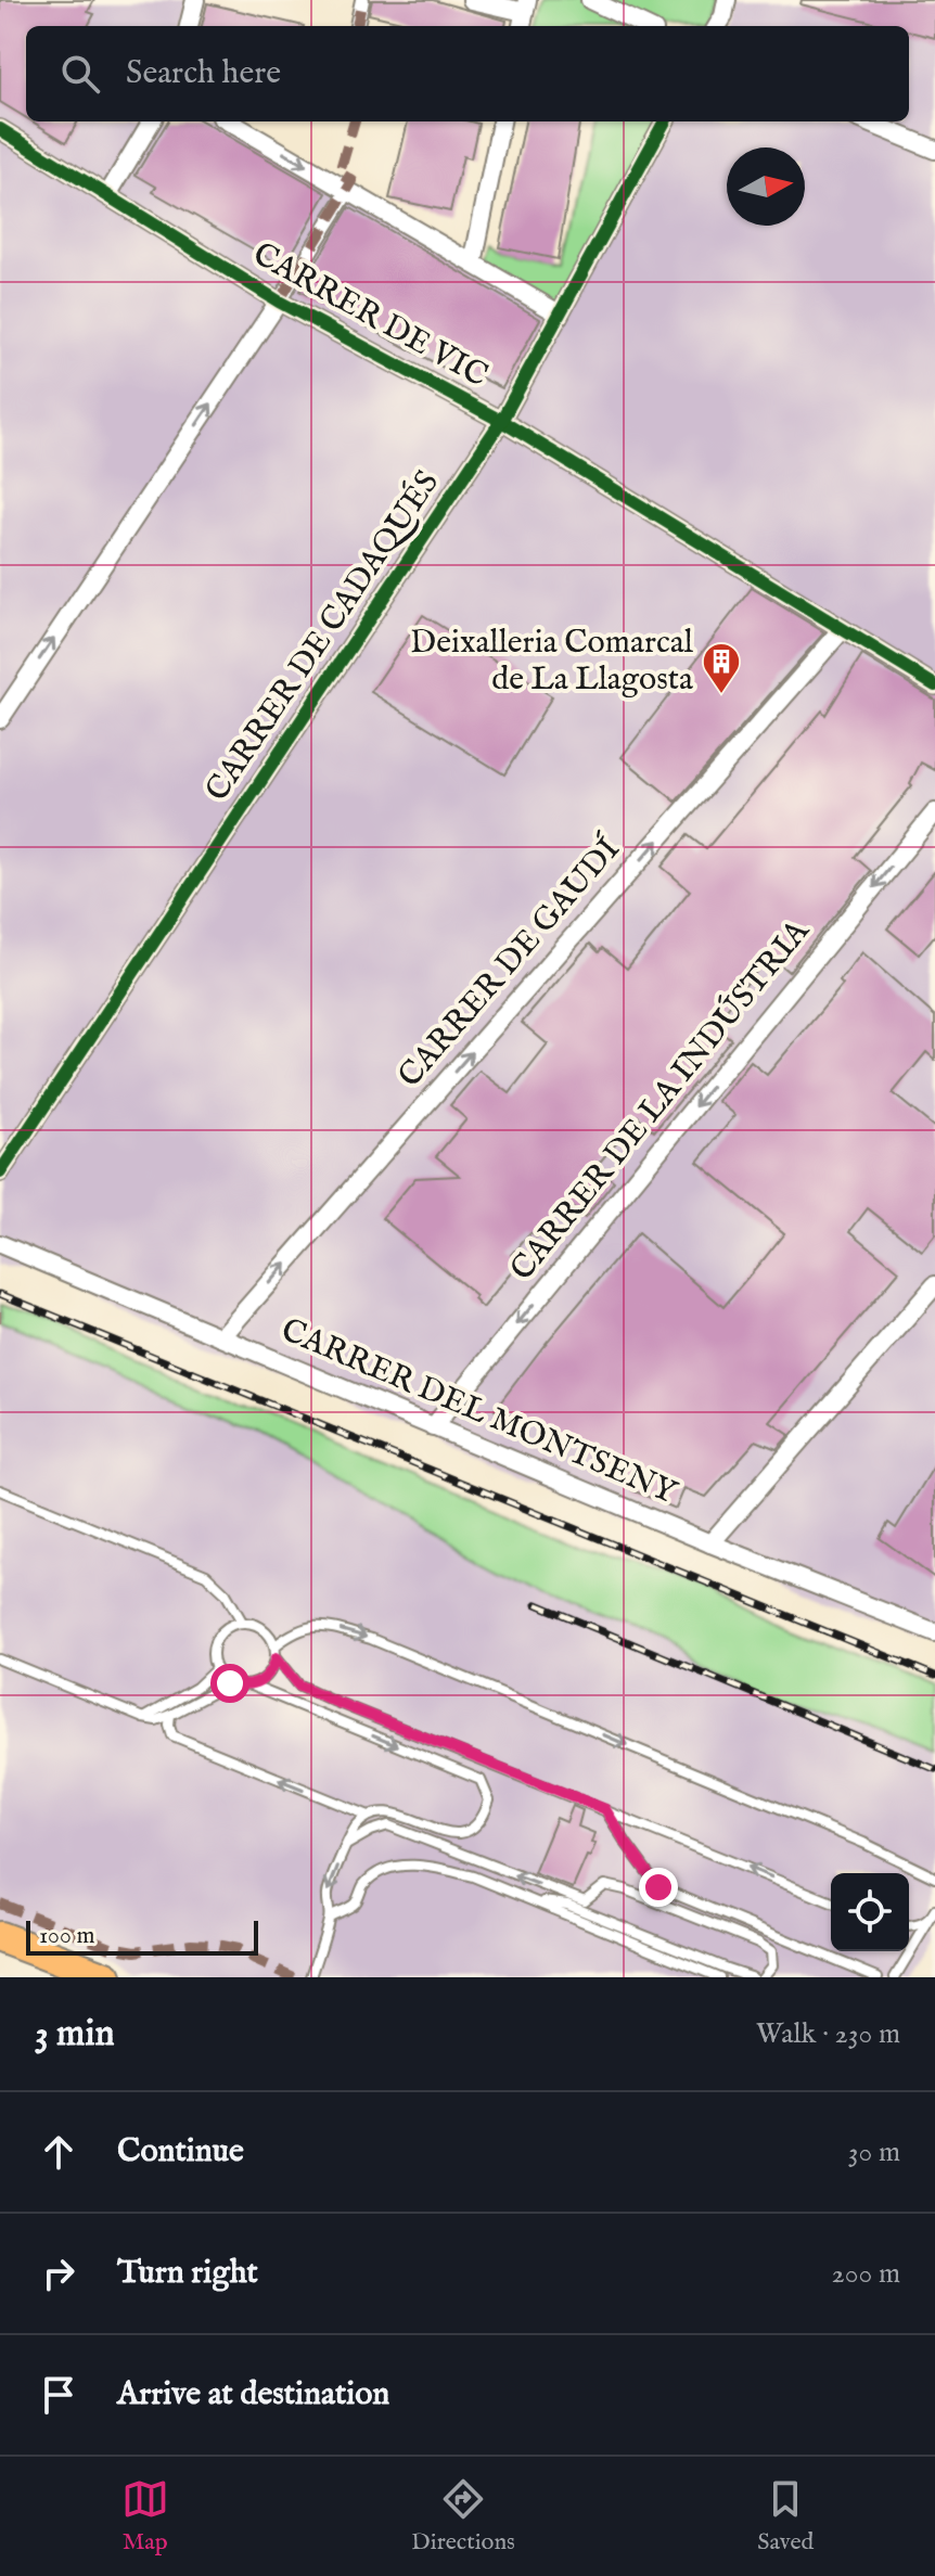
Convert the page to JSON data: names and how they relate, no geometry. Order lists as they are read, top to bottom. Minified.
{"streets":{"street":["CARRER DE VIC","CARRER DE CADAQUÉS","CARRER DE GAUDÍ","CARRER DE LA INDÚSTRIA","CARRER DEL MONTSENY"]},"crossings":[["CARRER DE VIC","CARRER DE CADAQUÉS"],["CARRER DE VIC","CARRER DE GAUDÍ"],["CARRER DE GAUDÍ","CARRER DEL MONTSENY"],["CARRER DE LA INDÚSTRIA","CARRER DEL MONTSENY"]],"one_way":["CARRER DE GAUDÍ","CARRER DE LA INDÚSTRIA"],"places":{"building":["Deixalleria Comarcal de La Llagosta"]},"scale_bar":"100 m","north":"right","page":{"search":"Search here","scale":"100 m","heading":["3 min","Walk · 230 m"],"list":[["Continue","30 m"],["Turn right","200 m"],"Arrive at destination"],"nav":["Map","Directions","Saved"]}}
